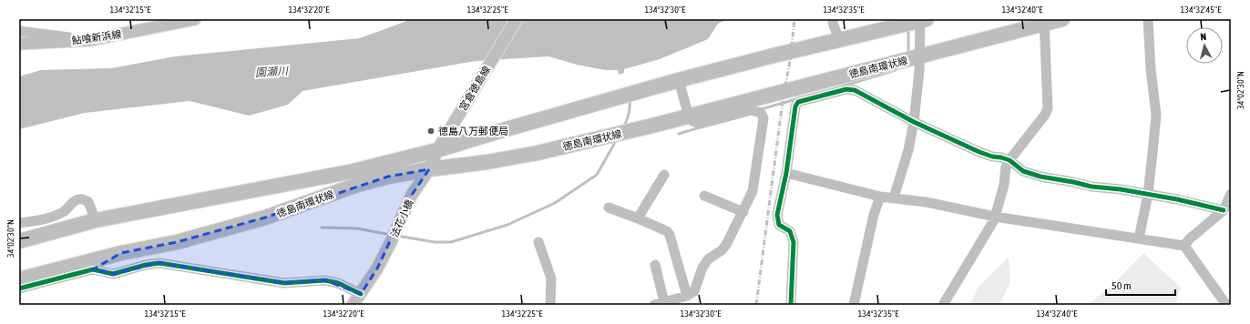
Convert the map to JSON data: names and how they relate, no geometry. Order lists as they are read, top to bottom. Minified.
{"streets":{"highway":["徳島南環状線"],"main road":["鮎喰新浜線","宮倉徳島線","法花小橋"]},"crossings":[["徳島南環状線","宮倉徳島線"],["宮倉徳島線","法花小橋"]],"water":["園瀬川"],"places":["徳島八万郵便局"],"scale_bar":"50 m","north":"top","coordinates":["134°32'15\"E","134°32'20\"E","134°32'25\"E","134°32'30\"E","134°32'35\"E","134°32'40\"E","134°32'45\"E","34°02'30\"N"]}
